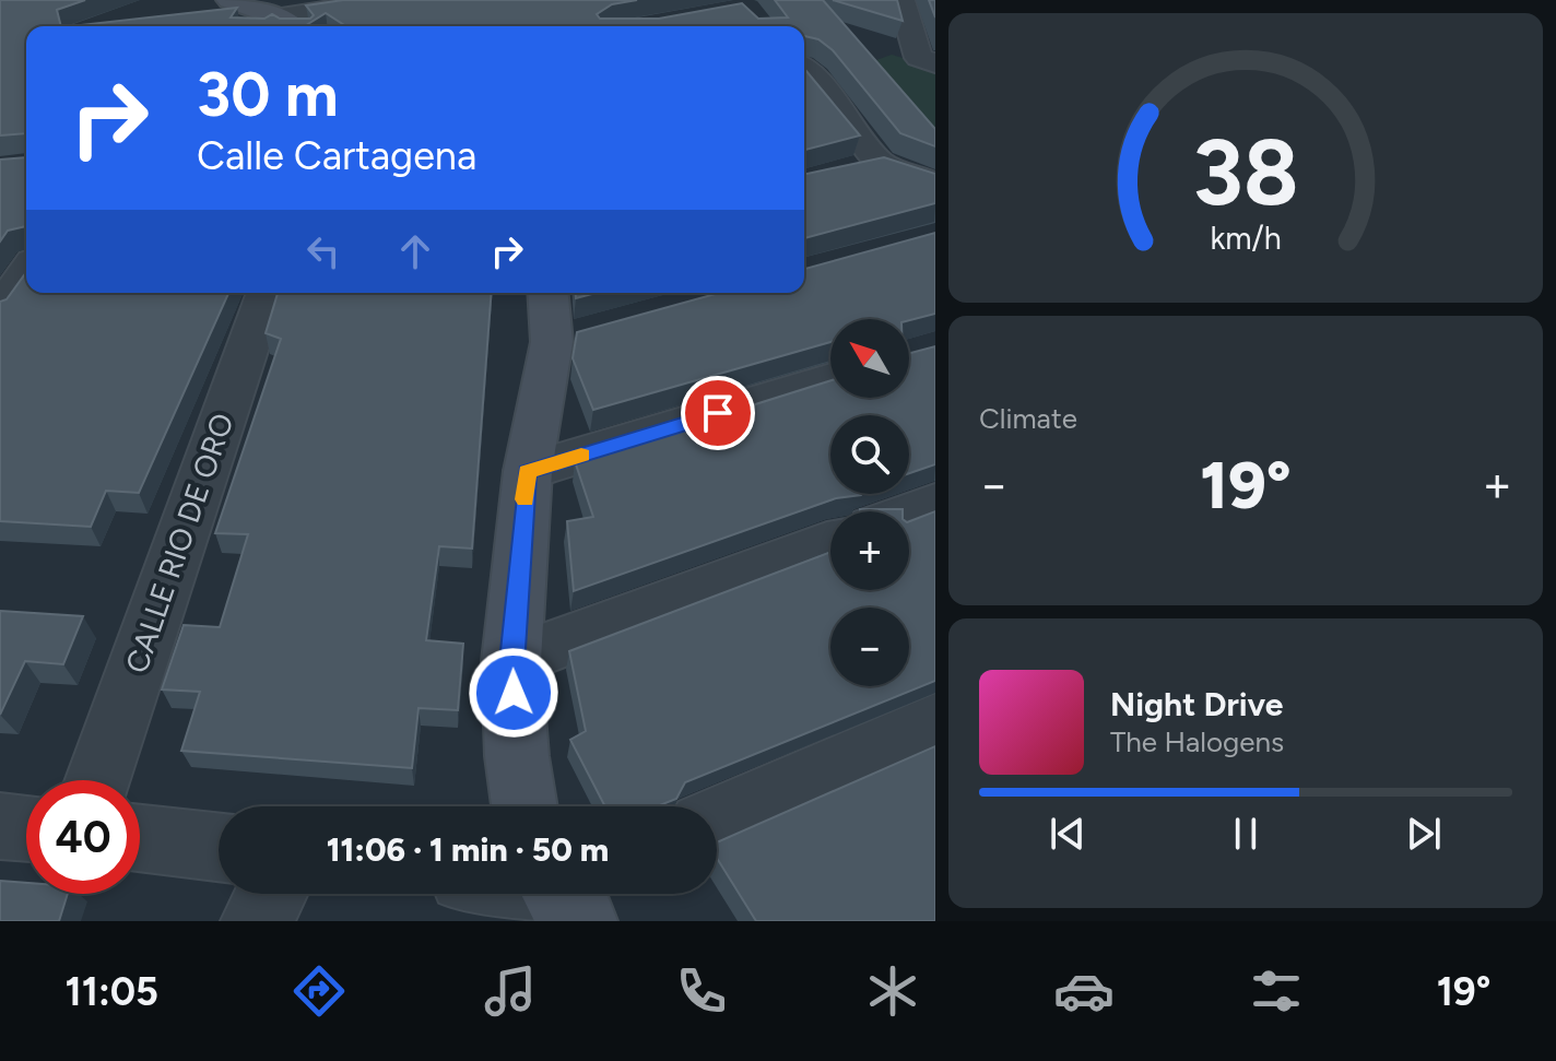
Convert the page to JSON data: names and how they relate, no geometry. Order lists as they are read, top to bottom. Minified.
{"streets":{"street":["CALLE RIO DE ORO"]},"north":"top left","page":{"turn":["30 m","Calle Cartagena"],"tile":"Climate","map_buttons":["+","−"],"heat":["−","19°","+"],"song":["Night Drive","The Halogens"],"limit":"40","trip":"11:06 · 1 min · 50 m","tabs":["11:05","19°"],"gauge":["38","km/h"]}}
